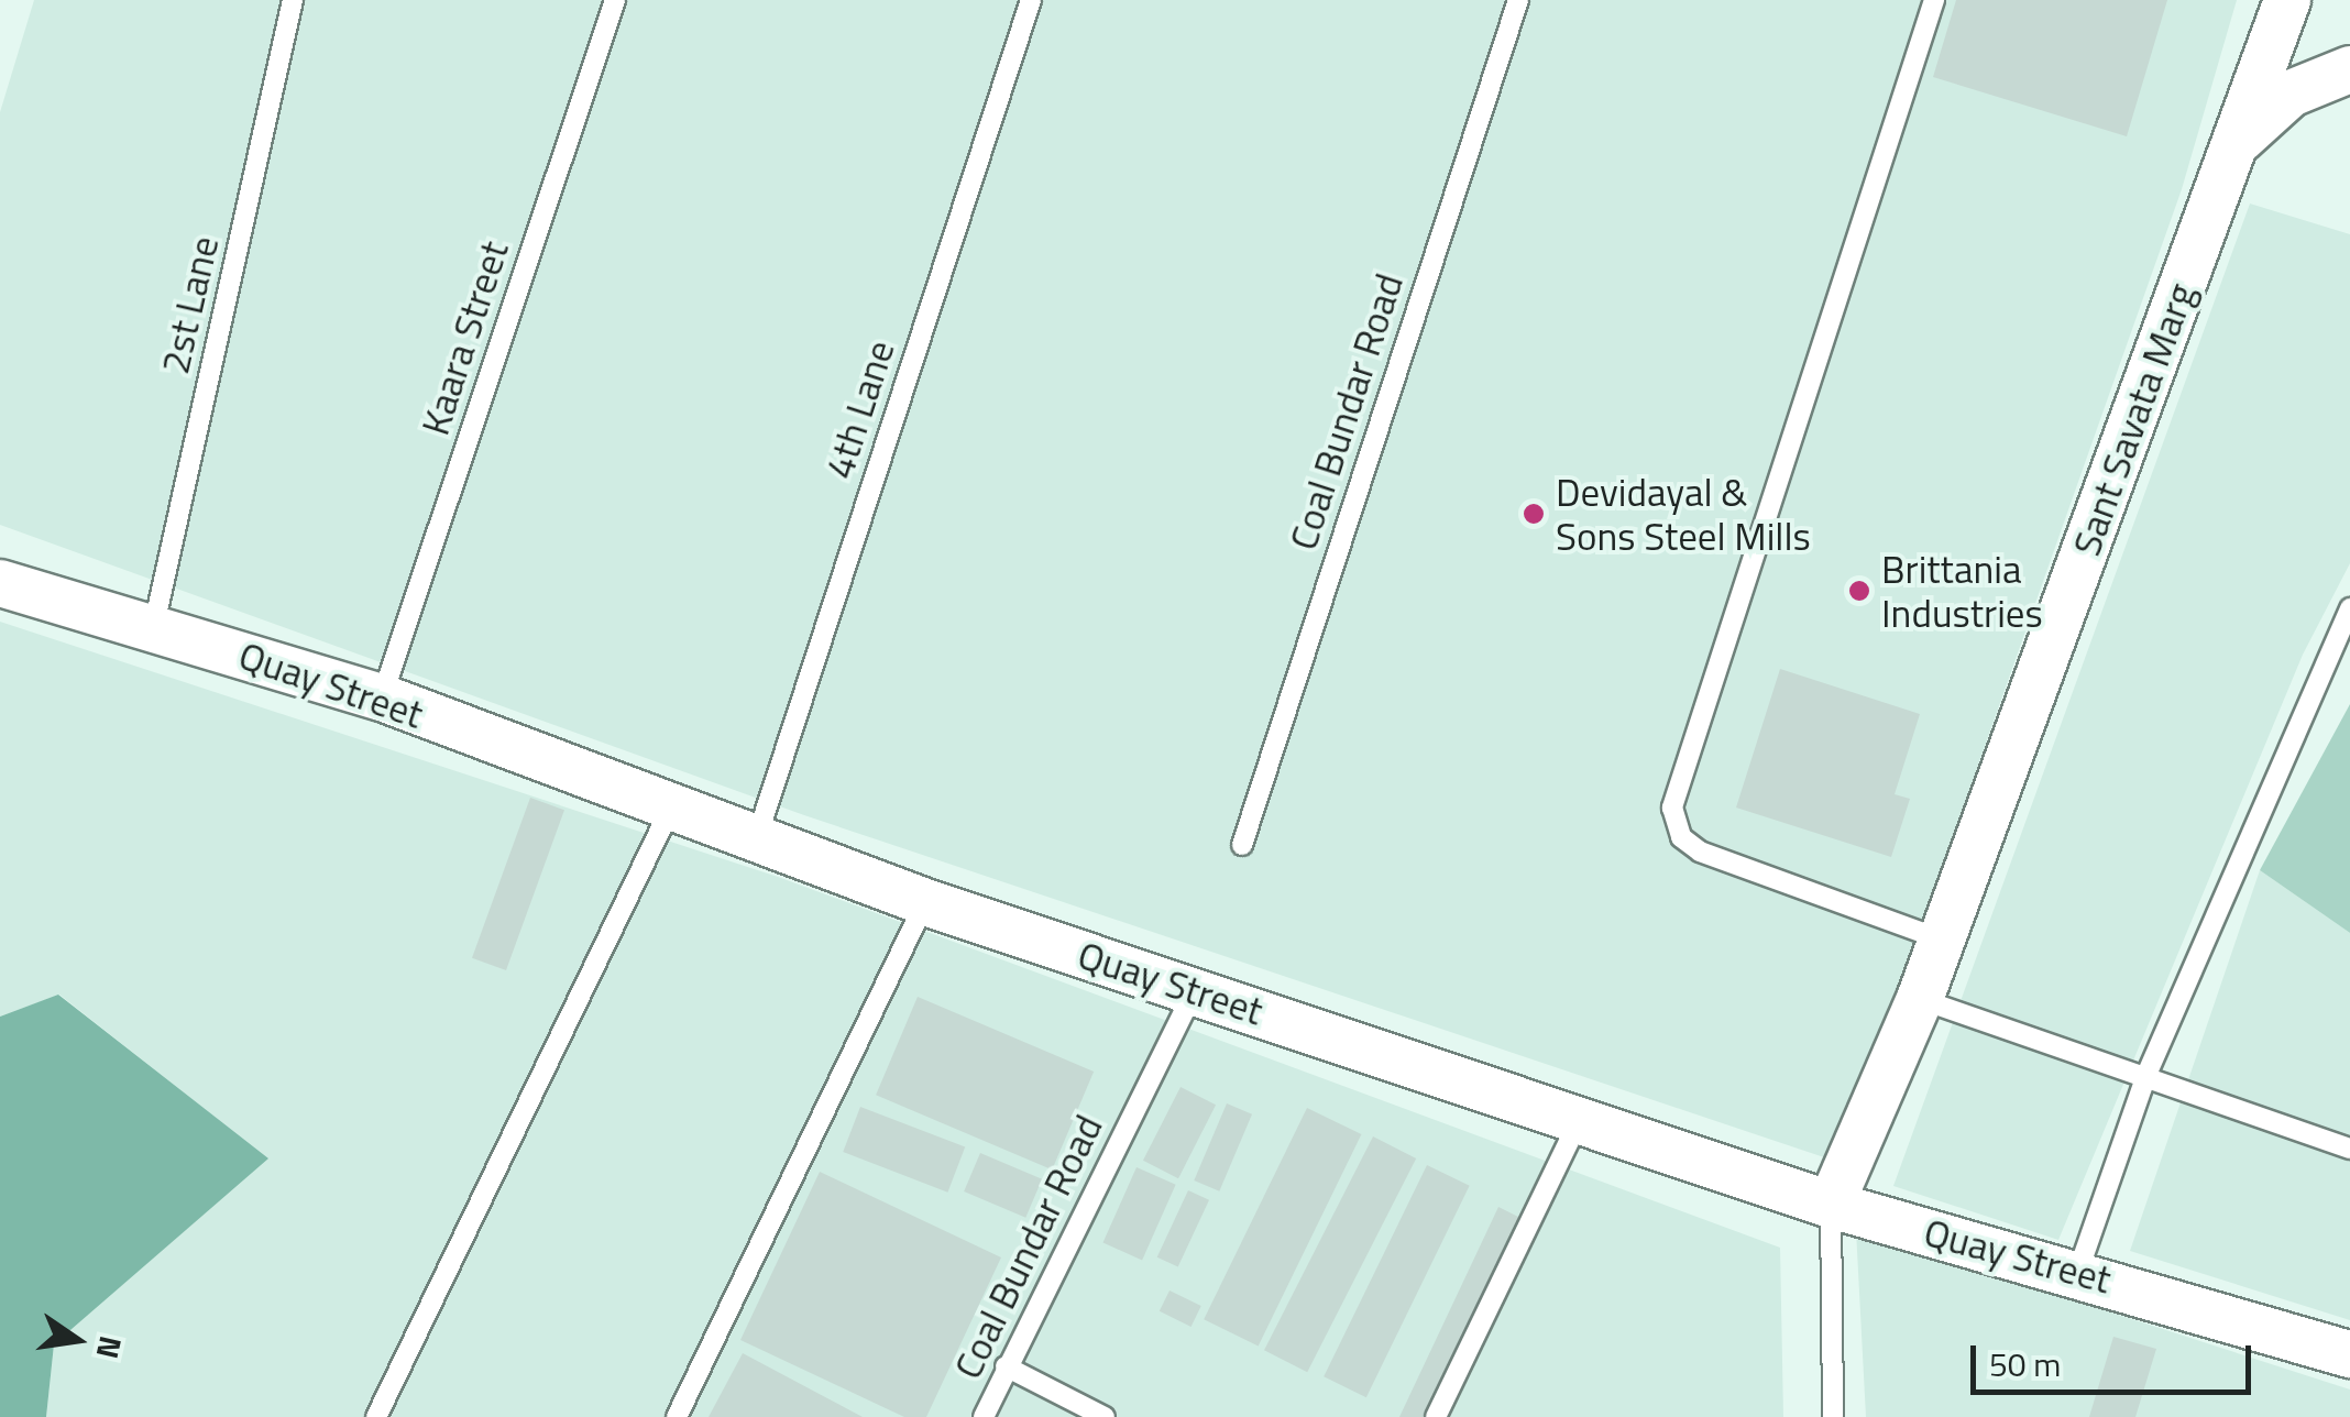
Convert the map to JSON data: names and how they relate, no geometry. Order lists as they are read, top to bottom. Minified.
{"streets":{"street":["Sant Savata Marg","Quay Street"],"lane":["2st Lane","Kaara Street","4th Lane","Coal Bundar Road"]},"crossings":[["2st Lane","Quay Street"],["Kaara Street","Quay Street"],["4th Lane","Quay Street"],["Coal Bundar Road","Quay Street"],["Sant Savata Marg","Quay Street"]],"places":["Devidayal & Sons Steel Mills","Brittania Industries"],"scale_bar":"50 m","north":"right"}
